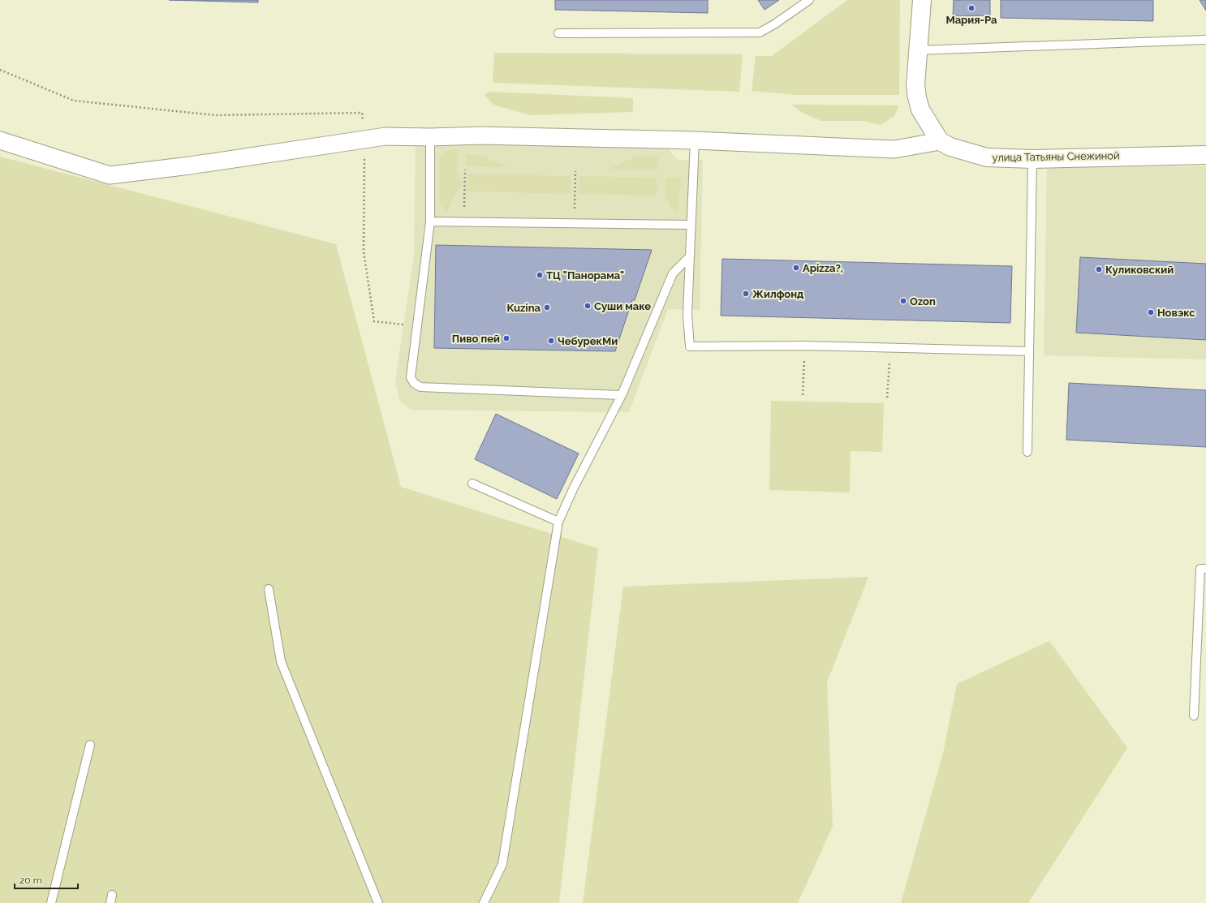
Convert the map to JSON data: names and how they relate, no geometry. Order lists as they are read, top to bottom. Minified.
{"streets":{"street":["улица Татьяны Снежиной"]},"places":["Мария-Ра","Apizza?,","Куликовский","ТЦ \"Панорама\"","Жилфонд","Ozon","Суши маке","Kuzina","Новэкс","Пиво пей","ЧебурекМи"],"scale_bar":"20 m"}
